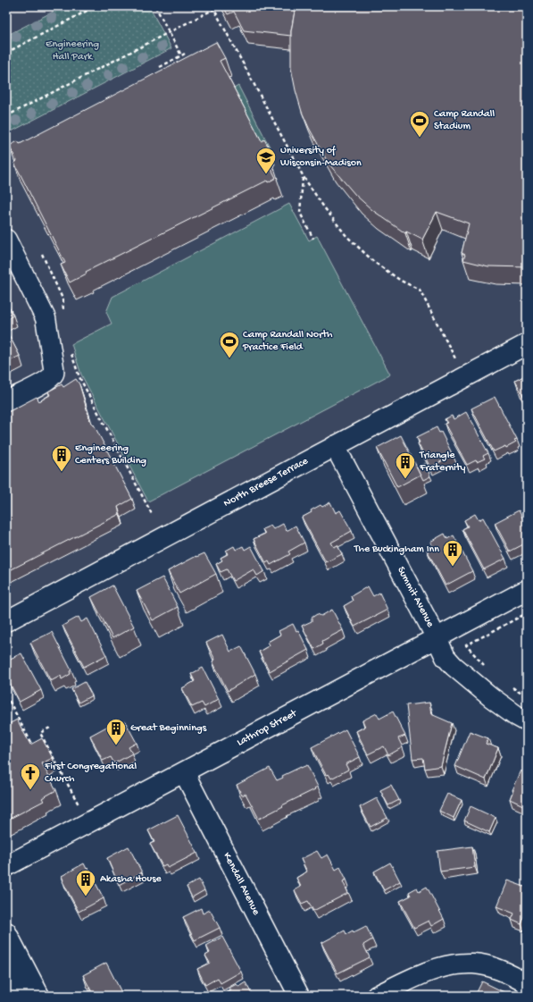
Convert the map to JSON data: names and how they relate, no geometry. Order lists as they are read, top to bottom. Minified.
{"streets":{"street":["North Breese Terrace","Summit Avenue","Lathrop Street","Kendall Avenue"]},"crossings":[["North Breese Terrace","Summit Avenue"],["Summit Avenue","Lathrop Street"],["Lathrop Street","Kendall Avenue"]],"parks":["Engineering Hall Park"],"places":{"sports":["Camp Randall Stadium","Camp Randall North Practice Field"],"school or university":["University of Wisconsin-Madison"],"building":["Engineering Centers Building","Triangle Fraternity","The Buckingham Inn","Great Beginnings","Akasha House"],"church":["First Congregational Church"]}}
